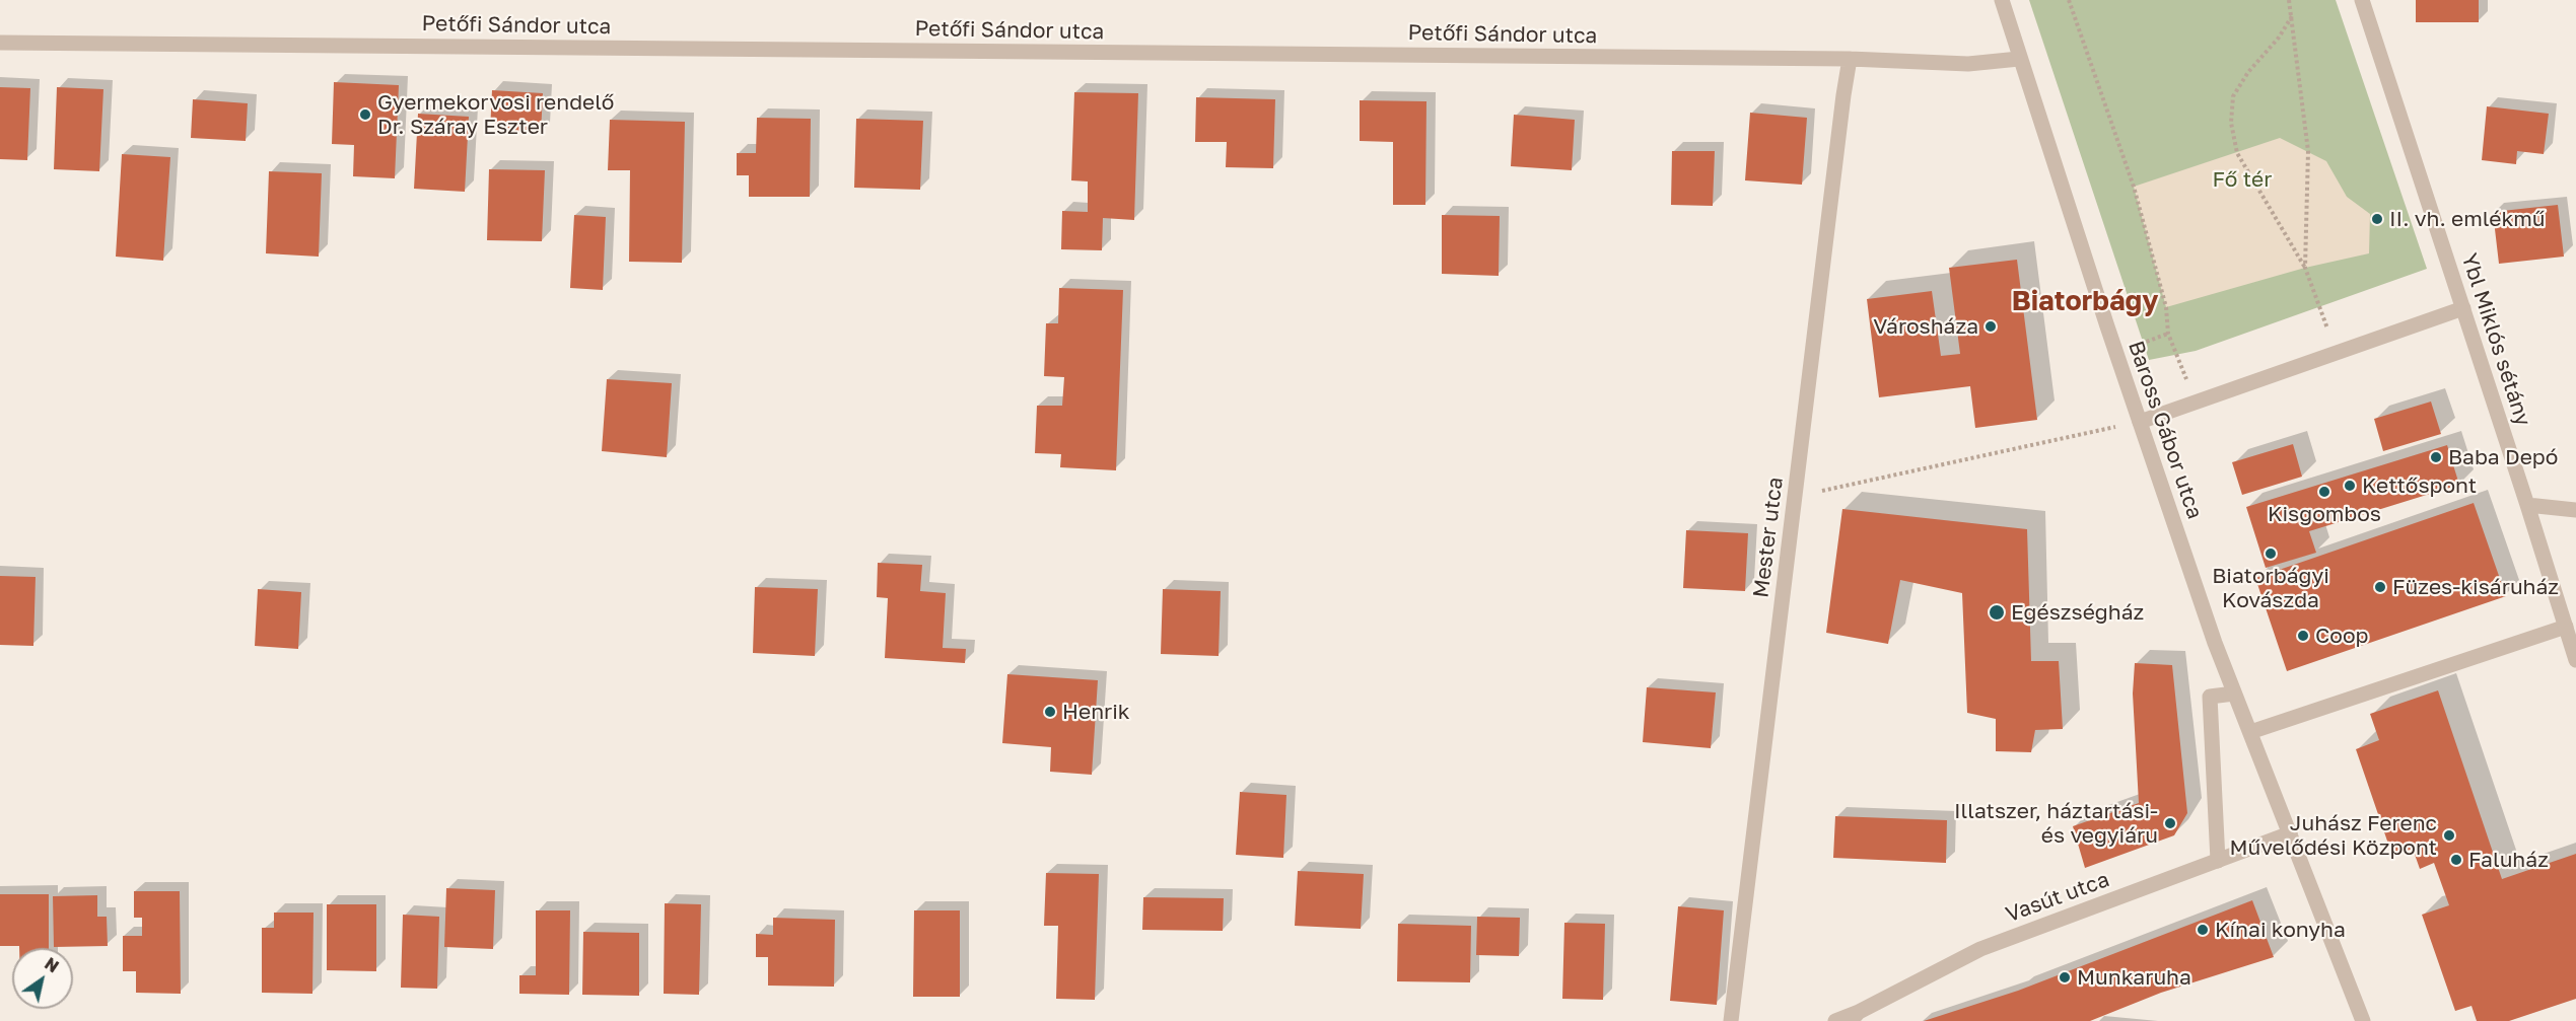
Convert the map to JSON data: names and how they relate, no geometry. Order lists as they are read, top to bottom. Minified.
{"streets":{"street":["Petőfi Sándor utca","Ybl Miklós sétány","Baross Gábor utca","Mester utca","Vasút utca"]},"crossings":[["Petőfi Sándor utca","Baross Gábor utca"],["Petőfi Sándor utca","Mester utca"],["Baross Gábor utca","Vasút utca"]],"districts":["Biatorbágy"],"parks":["Fő tér"],"places":["Gyermekorvosi rendelő Dr. Száray Eszter","II. vh. emlékmű","Városháza","Baba Depó","Kettőspont","Kisgombos","Biatorbágyi Kovászda","Füzes-kisáruház","Egészségház","Coop","Henrik","Illatszer, háztartási- és vegyiáru","Juhász Ferenc Művelődési Központ","Faluház","Kínai konyha","Munkaruha"],"north":"top right"}
